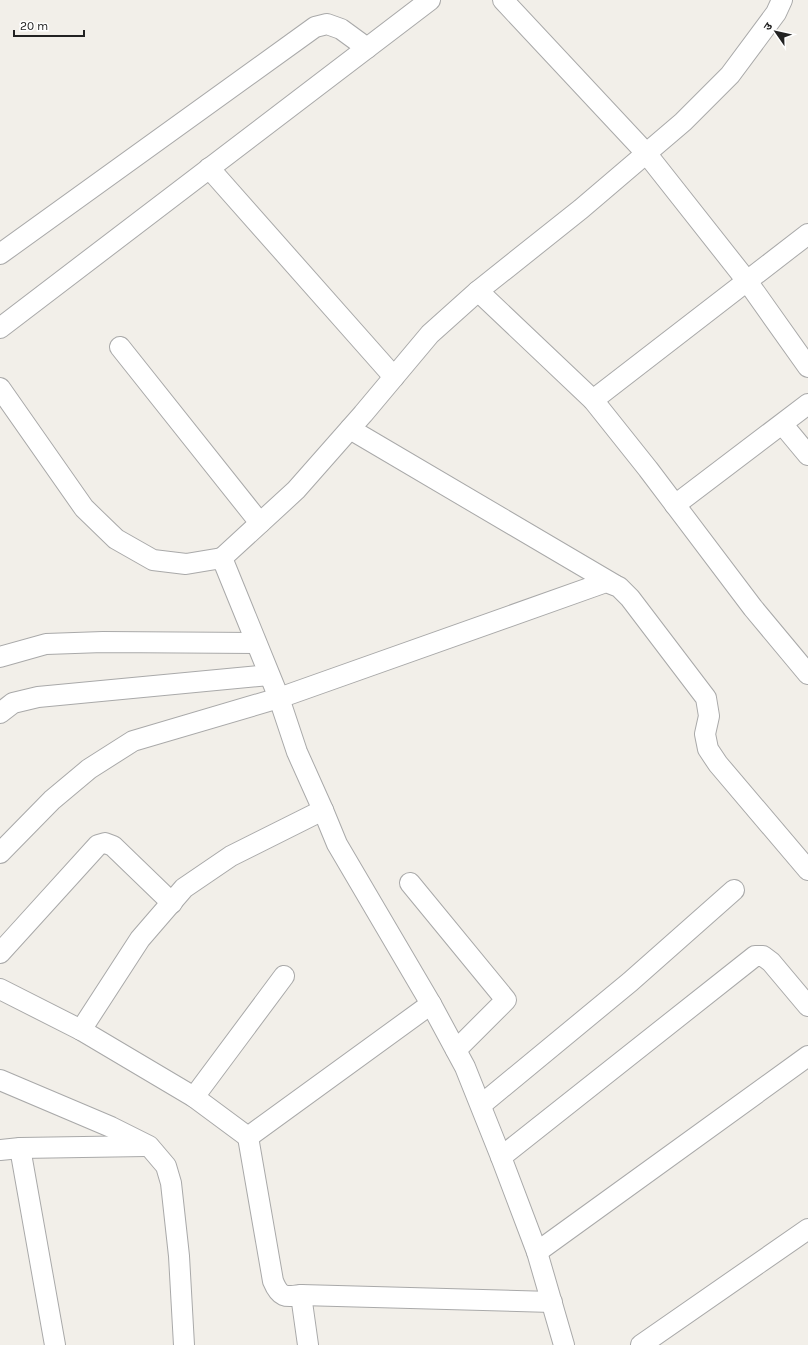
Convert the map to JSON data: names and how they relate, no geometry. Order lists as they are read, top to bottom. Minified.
{"scale_bar":"20 m","north":"top left"}
